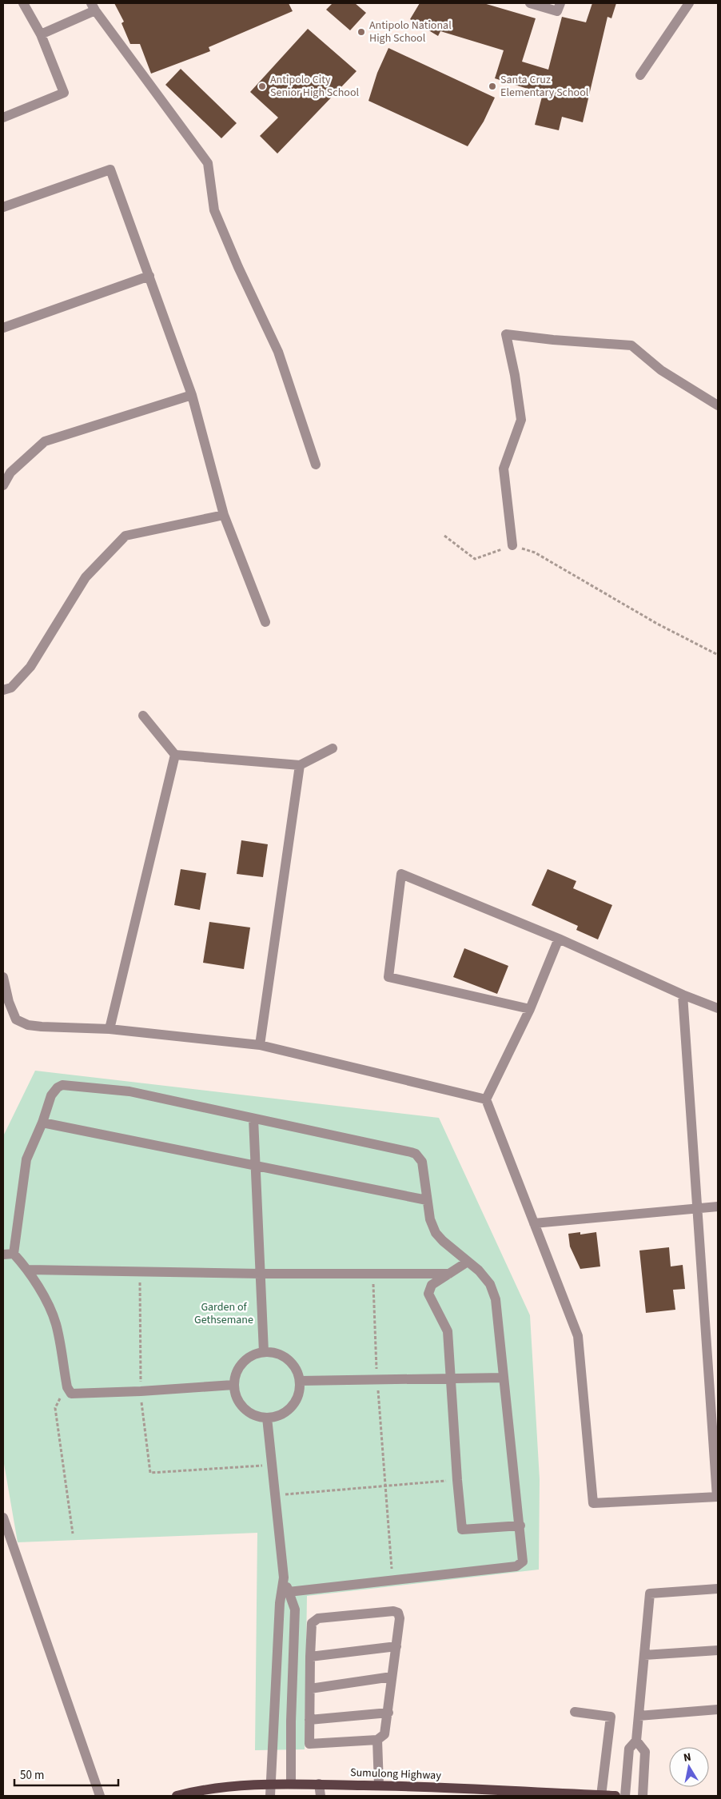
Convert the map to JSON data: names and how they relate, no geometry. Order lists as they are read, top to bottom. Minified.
{"streets":{"main road":["Sumulong Highway"]},"parks":["Garden of Gethsemane"],"places":["Antipolo National High School","Antipolo City Senior High School","Santa Cruz Elementary School"],"scale_bar":"50 m","north":"top"}
